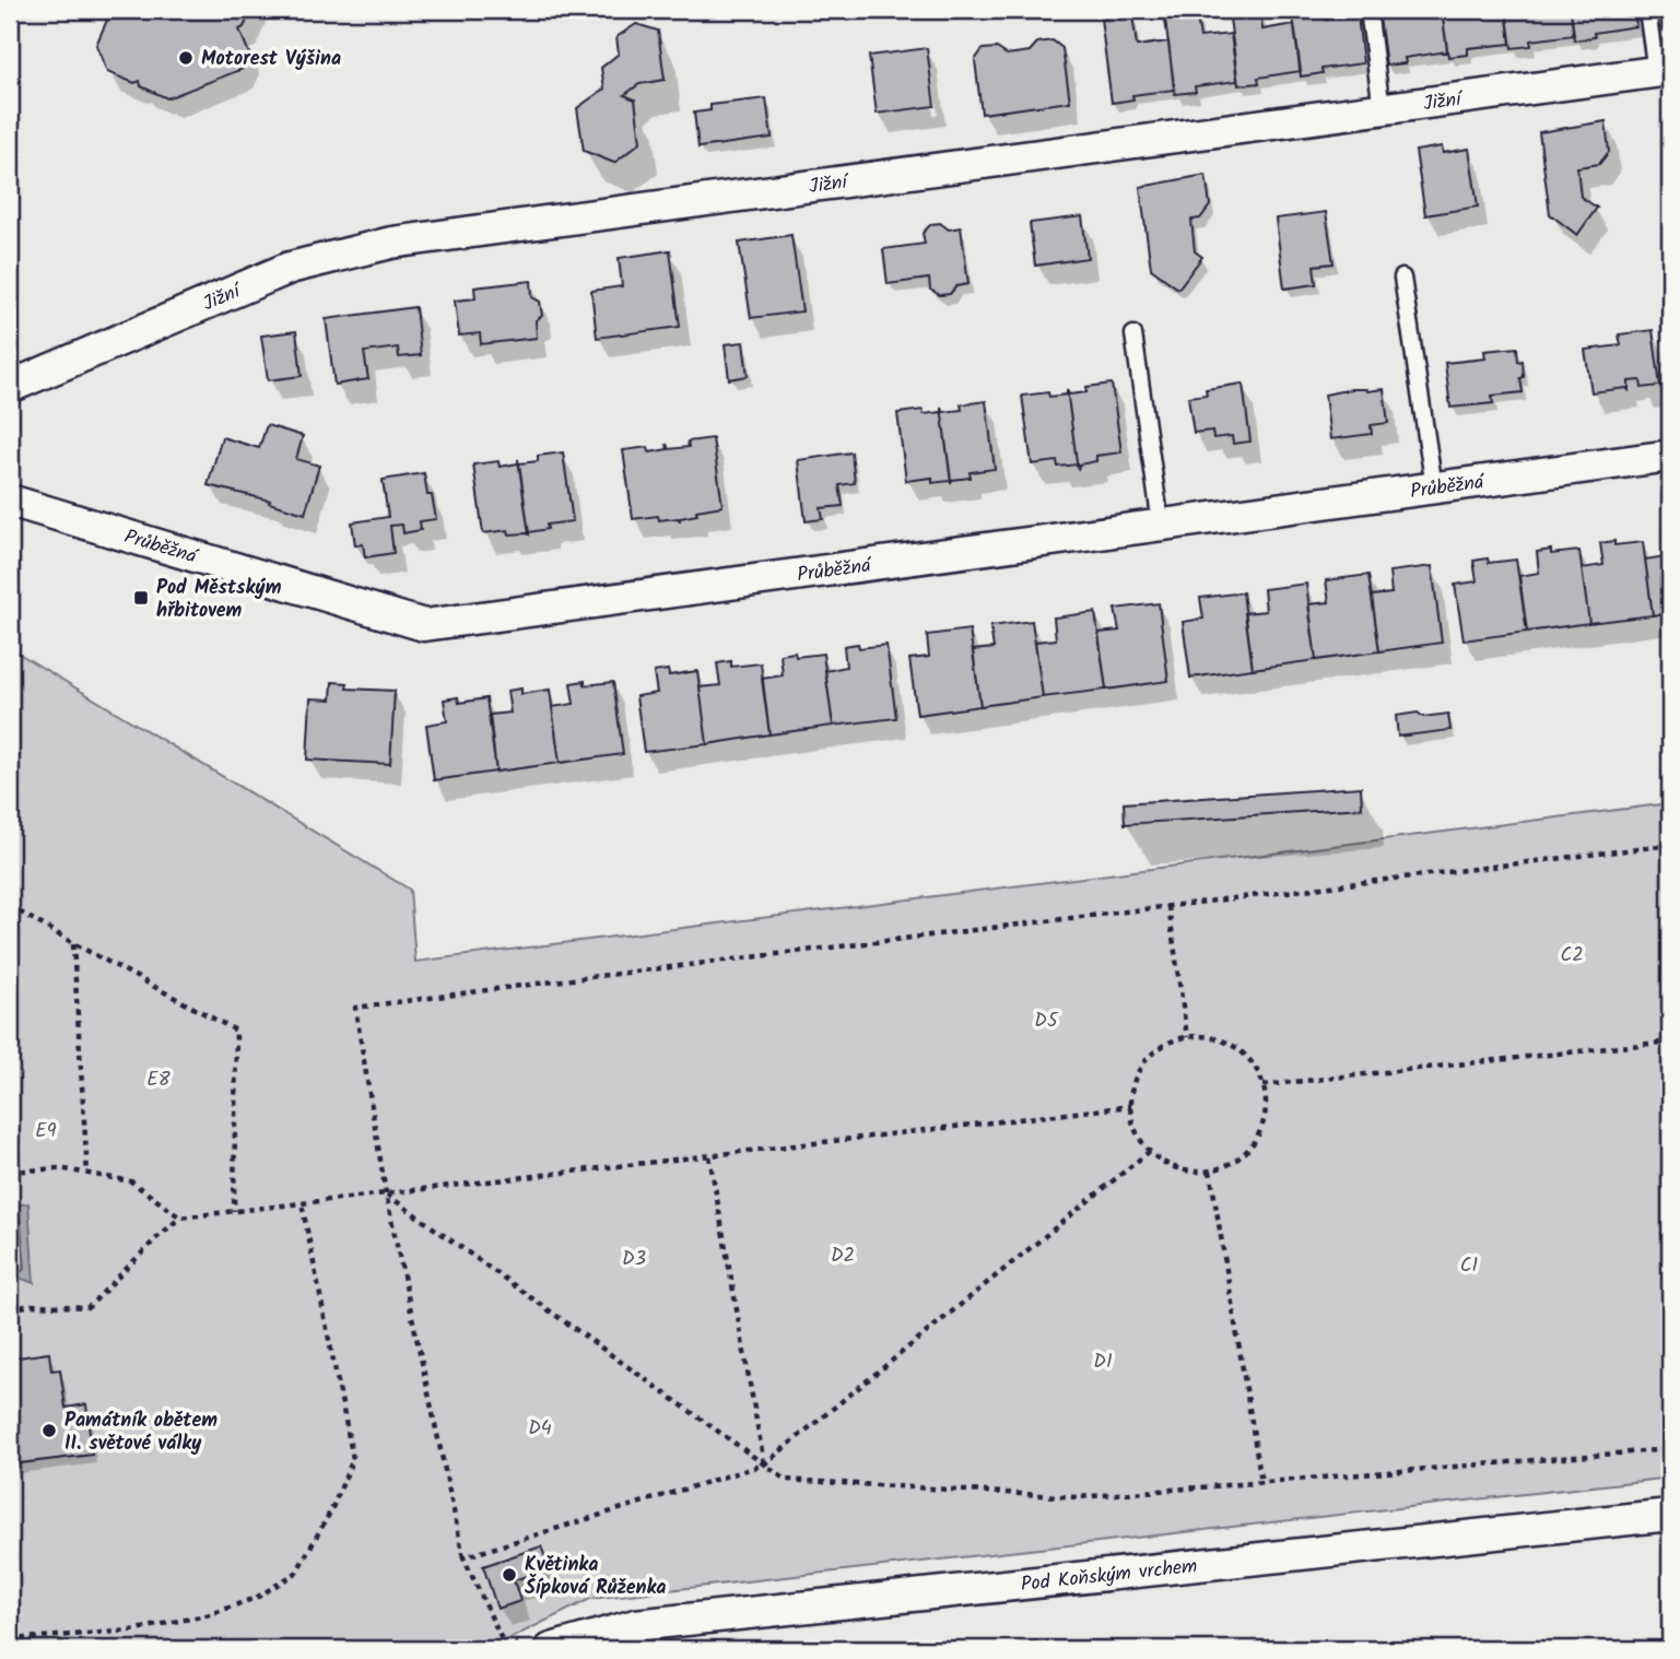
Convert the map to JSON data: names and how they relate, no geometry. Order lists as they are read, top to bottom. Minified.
{"streets":{"street":["Jižní","Průběžná","Pod Koňským vrchem"]},"parks":["C2","D5","E8","E9","D2","D3","C1","D1","D4"],"places":{"other":["Motorest Výšina","Památník obětem II. světové války","Květinka Šípková Růženka"],"transit":["Pod Městským hřbitovem"]}}
